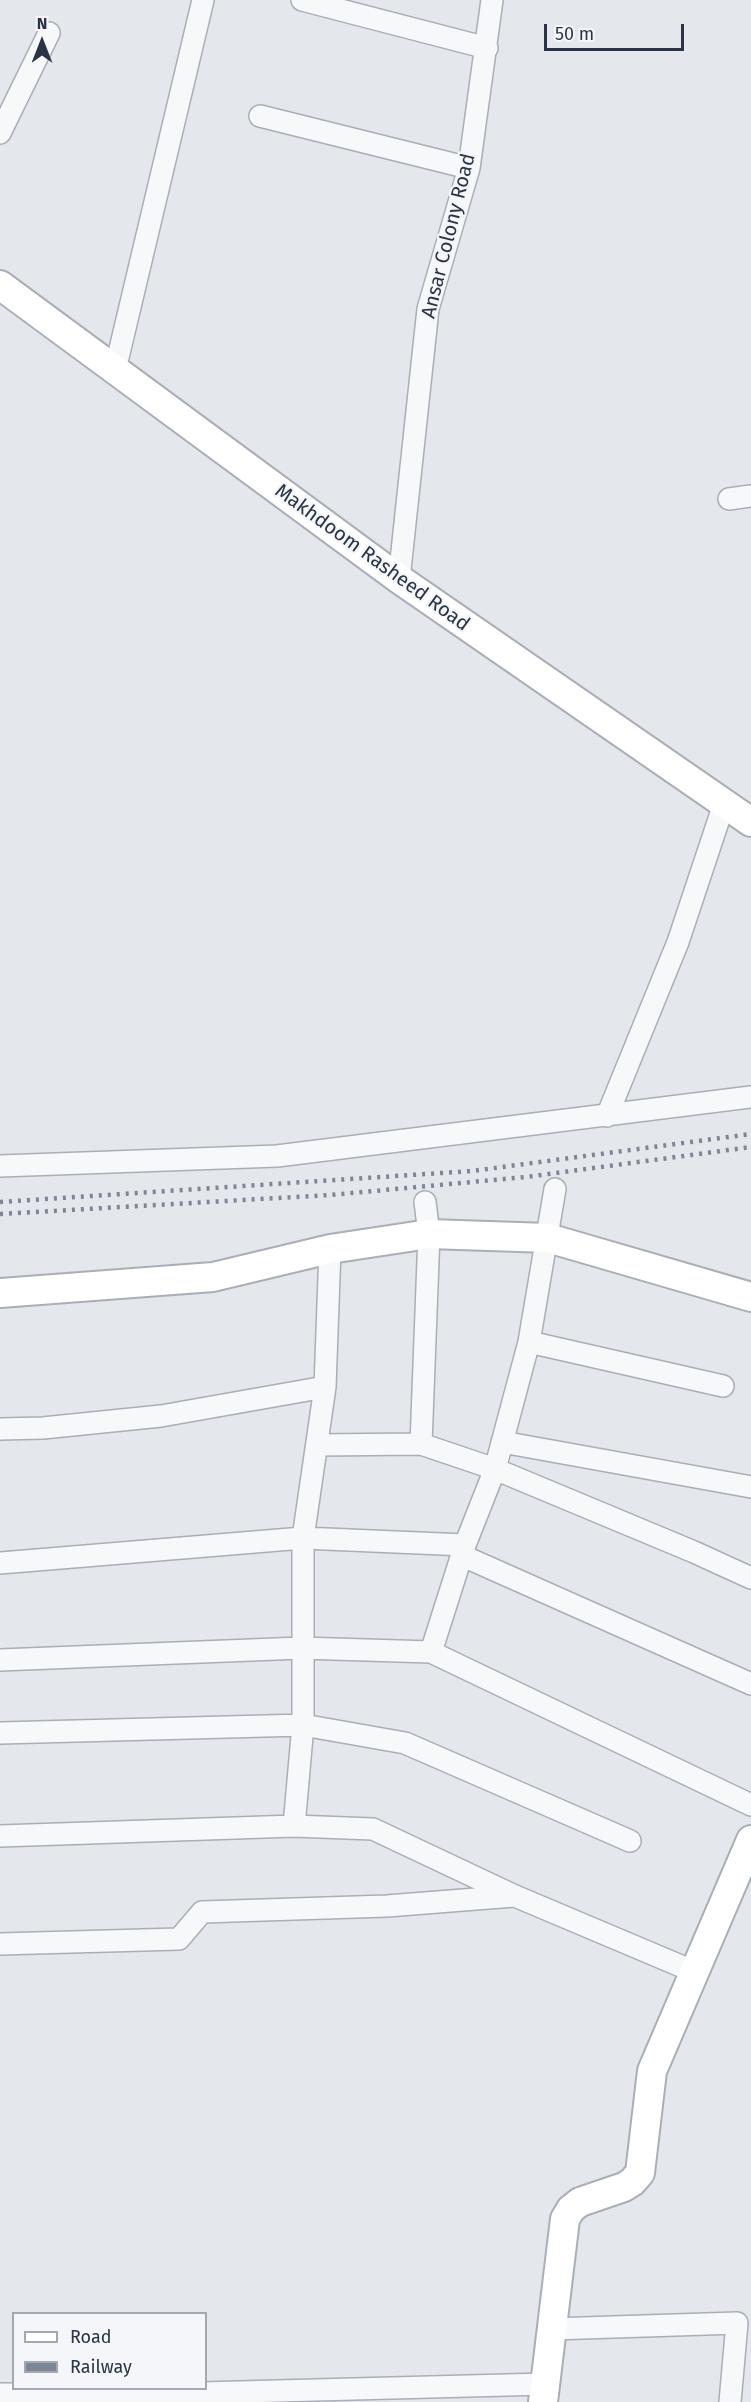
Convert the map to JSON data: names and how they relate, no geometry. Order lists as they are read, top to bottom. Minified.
{"streets":{"street":["Ansar Colony Road","Makhdoom Rasheed Road"]},"crossings":[["Ansar Colony Road","Makhdoom Rasheed Road"]],"legend":["Road","Railway"],"scale_bar":"50 m","north":"top"}
